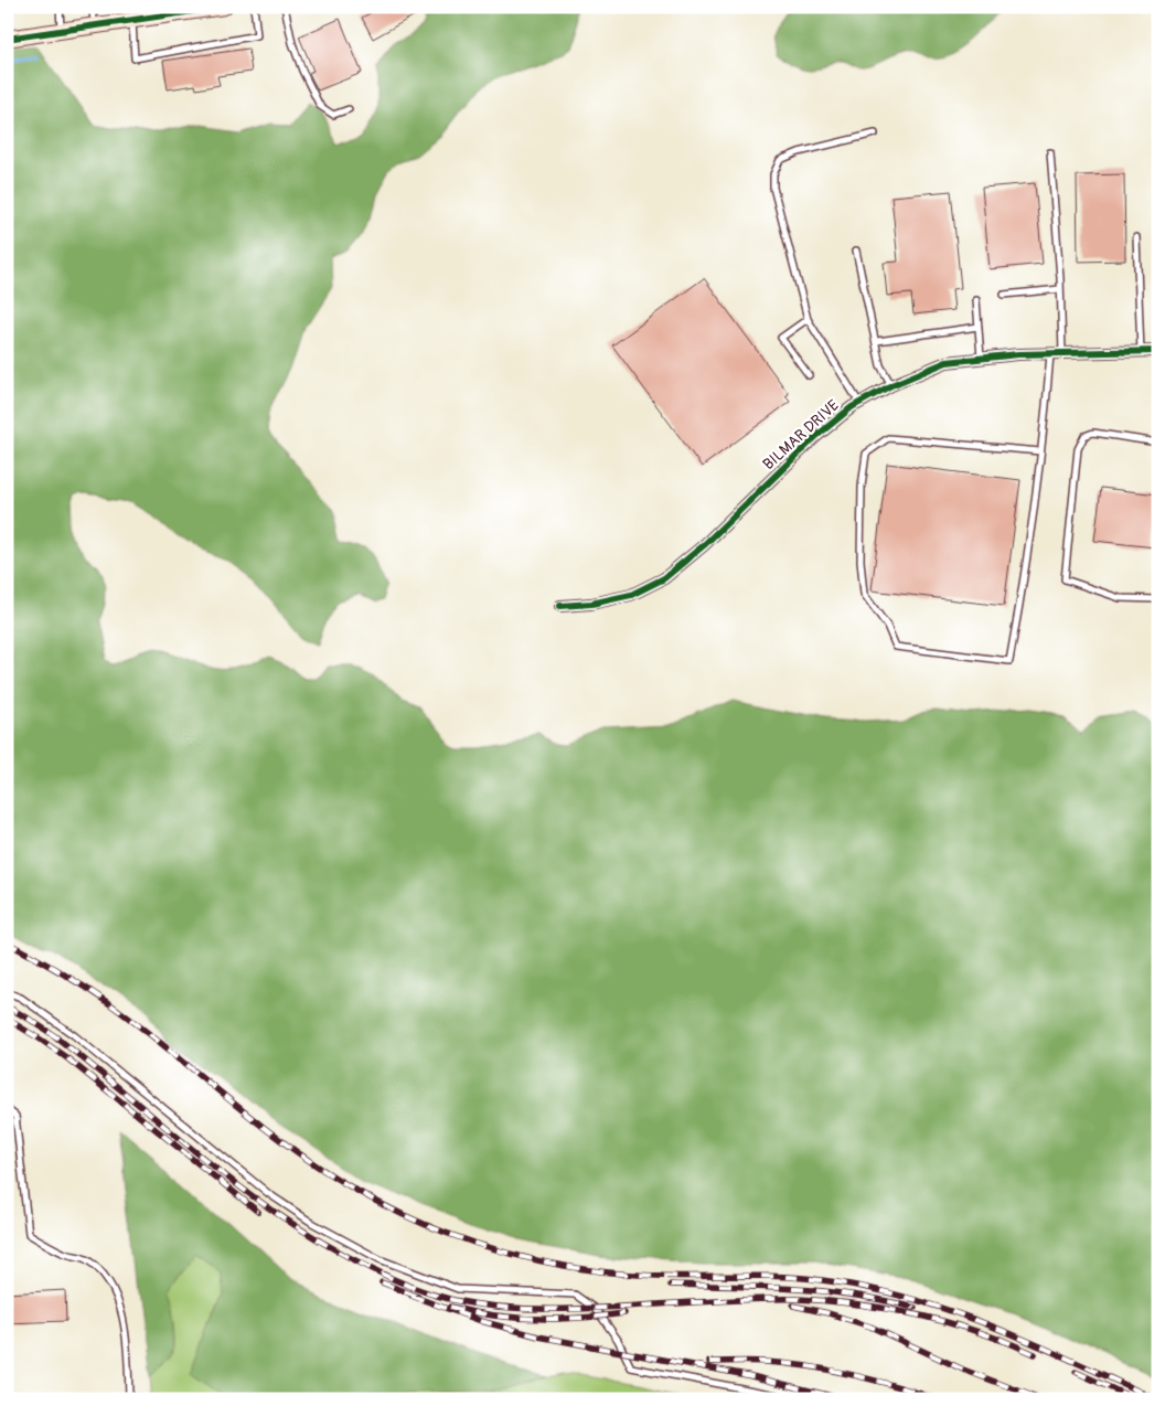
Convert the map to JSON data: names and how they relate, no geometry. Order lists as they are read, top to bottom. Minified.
{"streets":{"street":["BILMAR DRIVE"]}}
